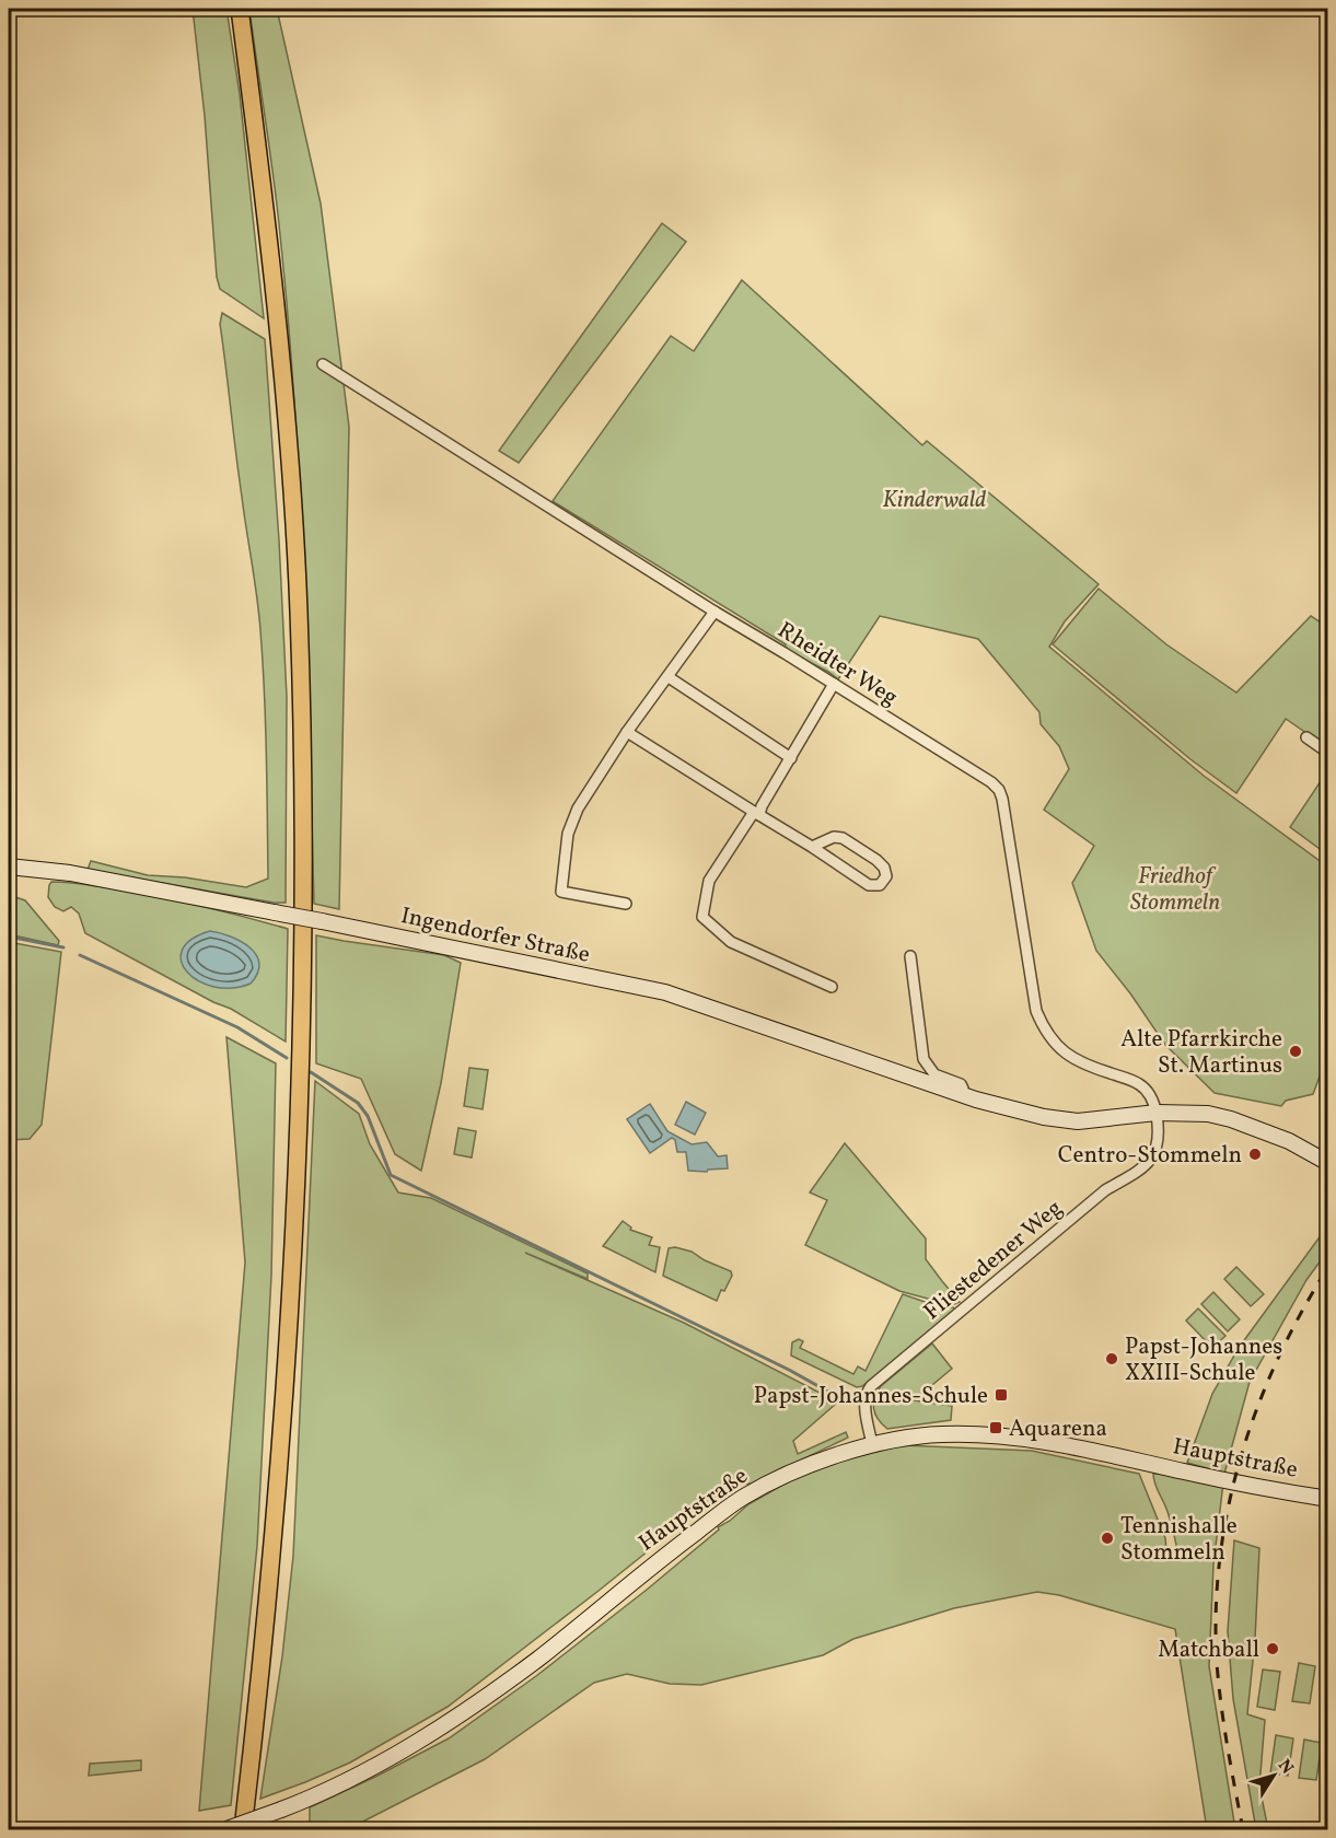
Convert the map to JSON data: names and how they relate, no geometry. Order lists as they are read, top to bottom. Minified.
{"streets":{"street":["Rheidter Weg","Ingendorfer Straße","Fliestedener Weg","Hauptstraße"]},"crossings":[["Rheidter Weg","Ingendorfer Straße"],["Rheidter Weg","Fliestedener Weg"],["Ingendorfer Straße","Fliestedener Weg"],["Fliestedener Weg","Hauptstraße"]],"parks":["Kinderwald","Friedhof Stommeln"],"places":{"other":["Alte Pfarrkirche St. Martinus","Centro-Stommeln","Papst-Johannes XXIII-Schule","Tennishalle Stommeln","Matchball"],"transit":["Papst-Johannes-Schule","Aquarena"]},"north":"top right"}
